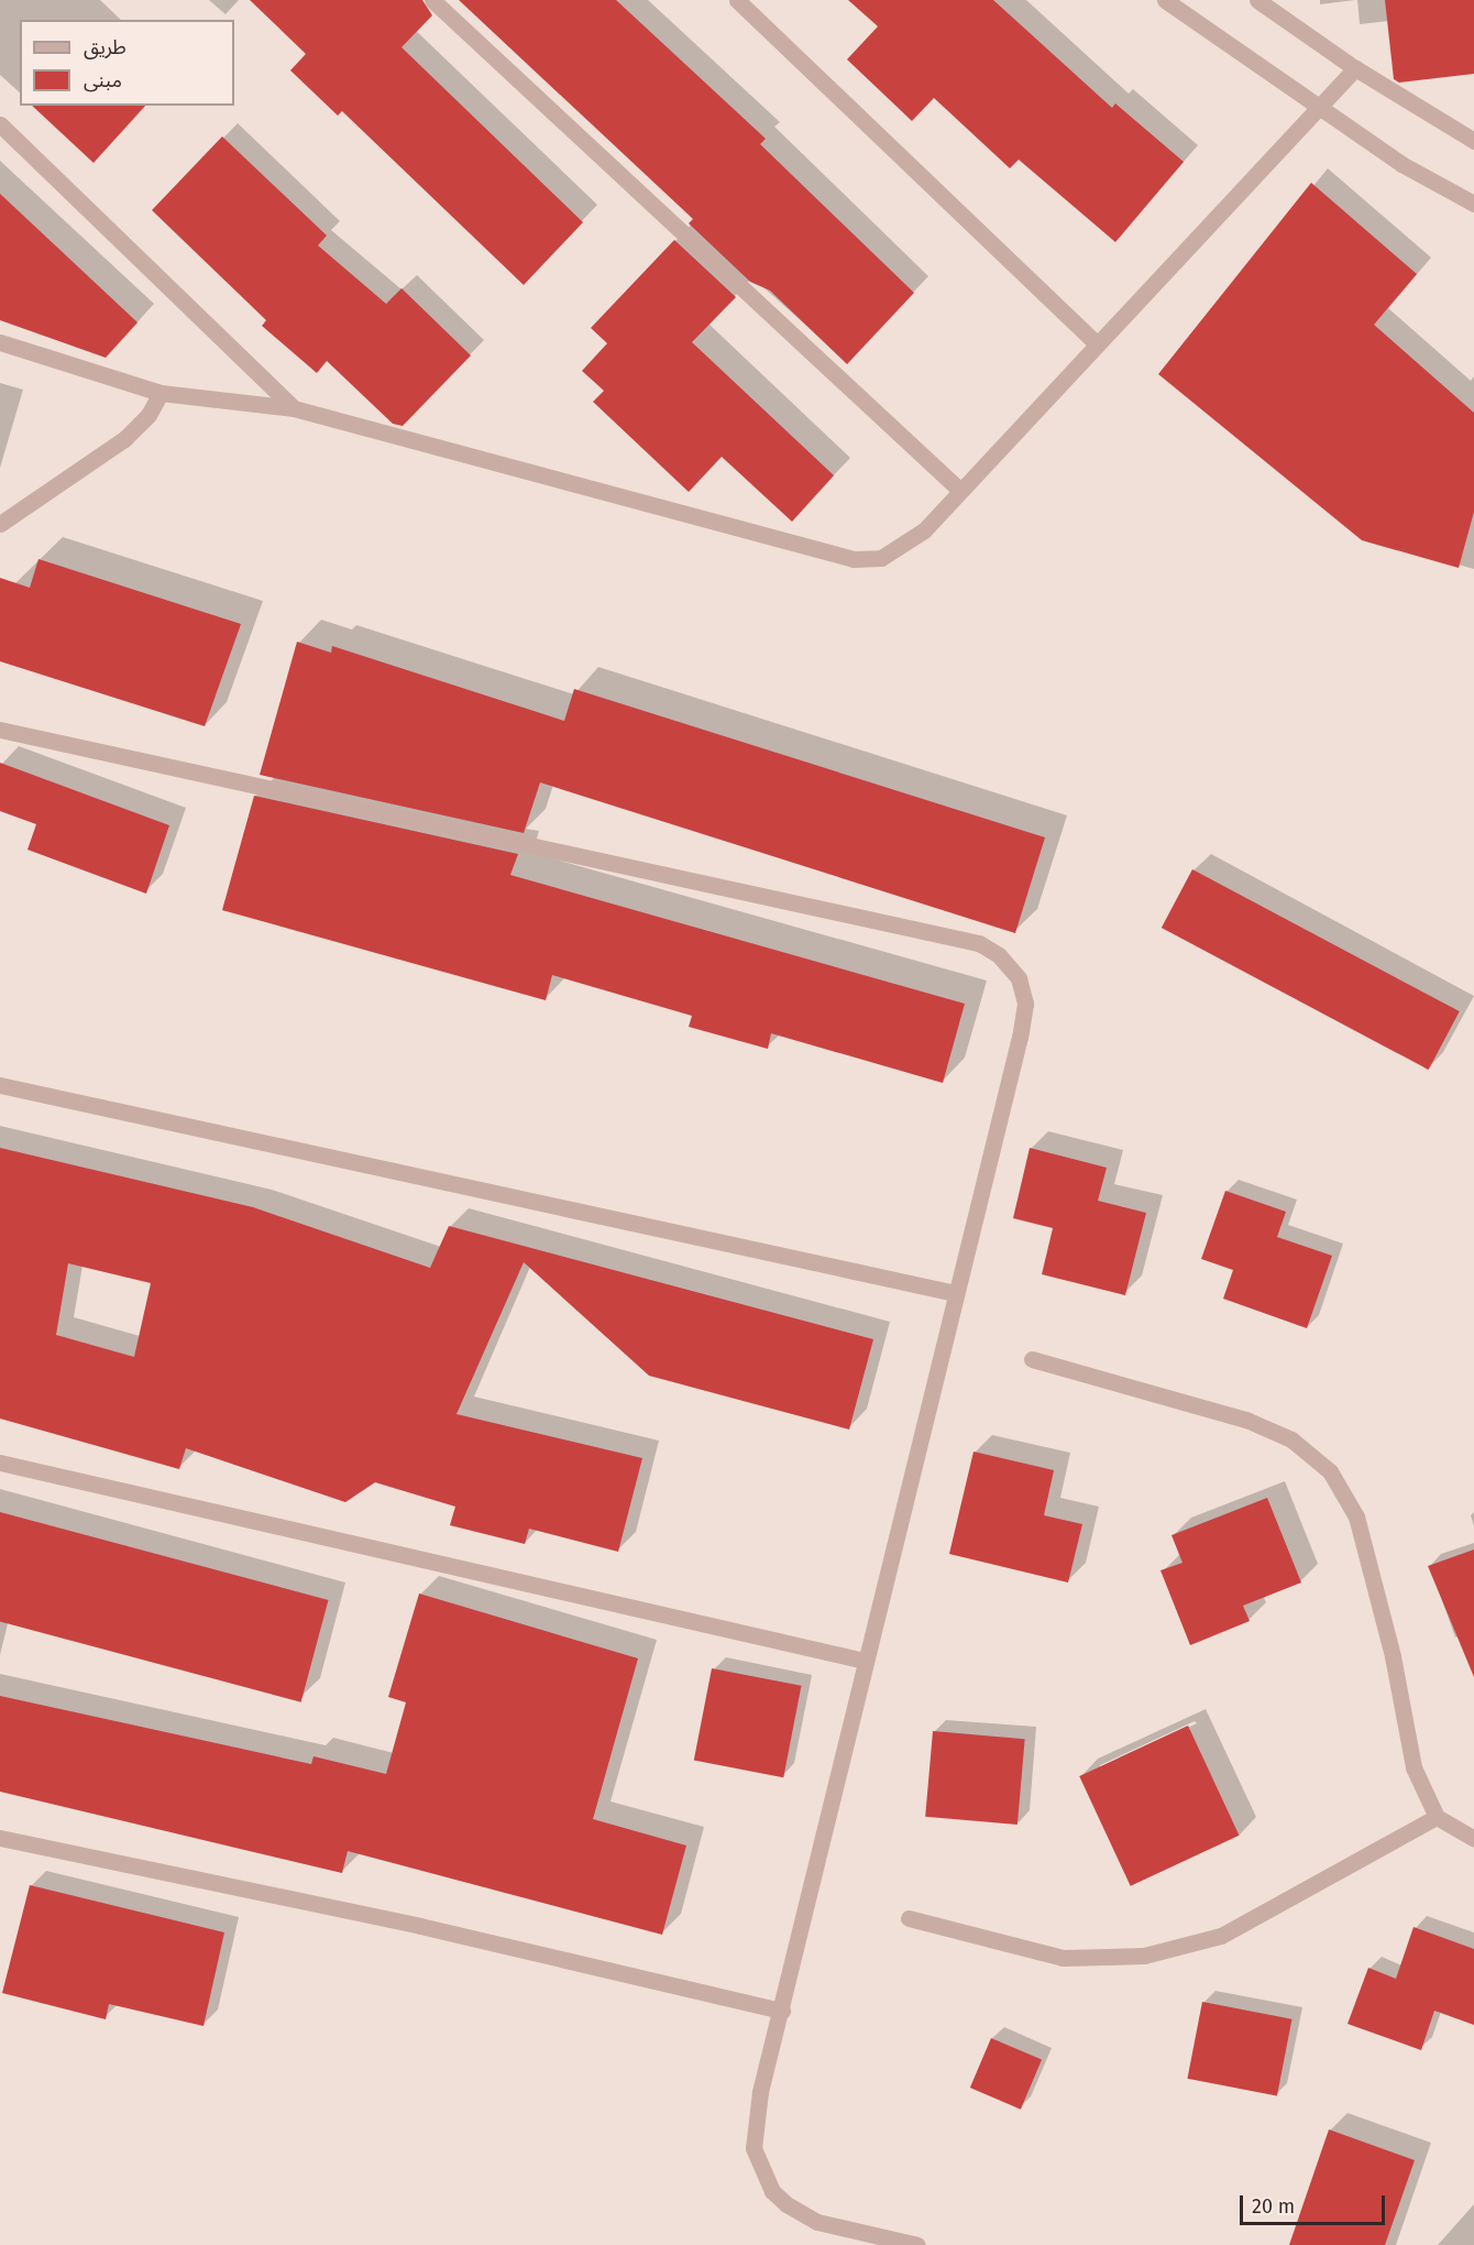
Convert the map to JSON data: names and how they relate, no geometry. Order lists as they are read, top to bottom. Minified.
{"legend":["طريق","مبنى"],"scale_bar":"20 m"}
